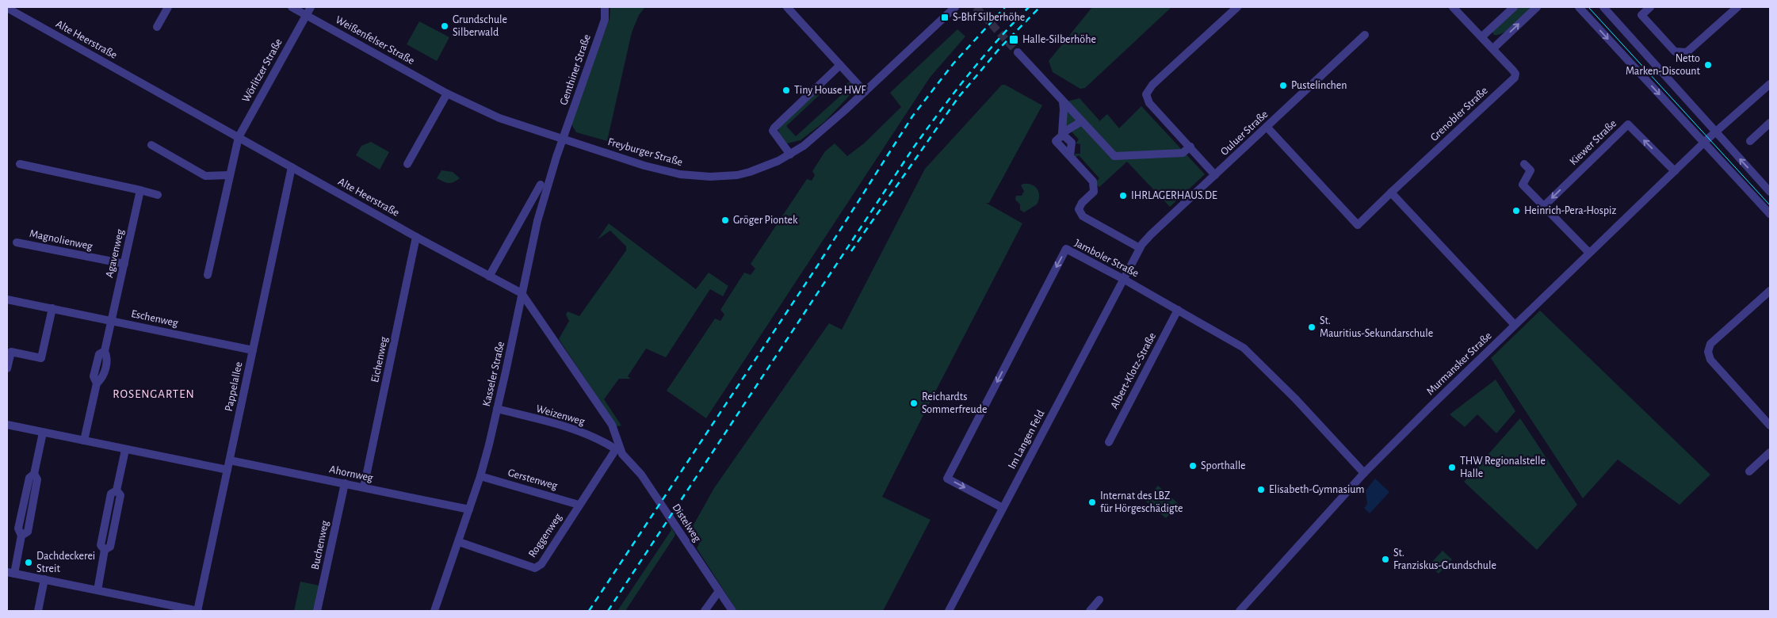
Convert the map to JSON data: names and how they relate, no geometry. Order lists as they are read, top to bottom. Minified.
{"streets":{"street":["Alte Heerstraße","Weißenfelser Straße","Genthiner Straße","Wörlitzer Straße","Grenobler Straße","Ouluer Straße","Kiewer Straße","Freyburger Straße","Magnolienweg","Agavenweg","Jamboler Straße","Eschenweg","Eichenweg","Murmansker Straße","Albert-Klotz-Straße","Kasseler Straße","Pappelallee","Weizenweg","Im Langen Feld","Ahornweg","Gerstenweg","Distelweg","Roggenweg","Buchenweg"]},"crossings":[["Alte Heerstraße","Wörlitzer Straße"],["Alte Heerstraße","Eichenweg"],["Alte Heerstraße","Kasseler Straße"],["Alte Heerstraße","Pappelallee"],["Alte Heerstraße","Weizenweg"],["Alte Heerstraße","Distelweg"],["Alte Heerstraße","Roggenweg"],["Weißenfelser Straße","Genthiner Straße"],["Weißenfelser Straße","Wörlitzer Straße"],["Weißenfelser Straße","Freyburger Straße"],["Weißenfelser Straße","Kasseler Straße"],["Genthiner Straße","Freyburger Straße"],["Genthiner Straße","Kasseler Straße"],["Grenobler Straße","Ouluer Straße"],["Ouluer Straße","Jamboler Straße"],["Ouluer Straße","Im Langen Feld"],["Kiewer Straße","Murmansker Straße"],["Freyburger Straße","Kasseler Straße"],["Magnolienweg","Agavenweg"],["Agavenweg","Eschenweg"],["Jamboler Straße","Murmansker Straße"],["Jamboler Straße","Albert-Klotz-Straße"],["Jamboler Straße","Im Langen Feld"],["Eschenweg","Pappelallee"],["Eichenweg","Ahornweg"],["Kasseler Straße","Weizenweg"],["Kasseler Straße","Ahornweg"],["Kasseler Straße","Gerstenweg"],["Kasseler Straße","Roggenweg"],["Pappelallee","Ahornweg"],["Weizenweg","Distelweg"],["Weizenweg","Roggenweg"],["Ahornweg","Buchenweg"],["Gerstenweg","Roggenweg"],["Distelweg","Roggenweg"]],"districts":["ROSENGARTEN"],"places":{"transit":["S-Bhf Silberhöhe","Halle-Silberhöhe"],"other":["Grundschule Silberwald","Netto Marken-Discount","Pustelinchen","Tiny House HWF","IHRLAGERHAUS.DE","Heinrich-Pera-Hospiz","Gröger Piontek","St. Mauritius-Sekundarschule","Reichardts Sommerfreude","Sporthalle","THW Regionalstelle Halle","Elisabeth-Gymnasium","Internat des LBZ für Hörgeschädigte","St. Franziskus-Grundschule","Dachdeckerei Streit"]}}
